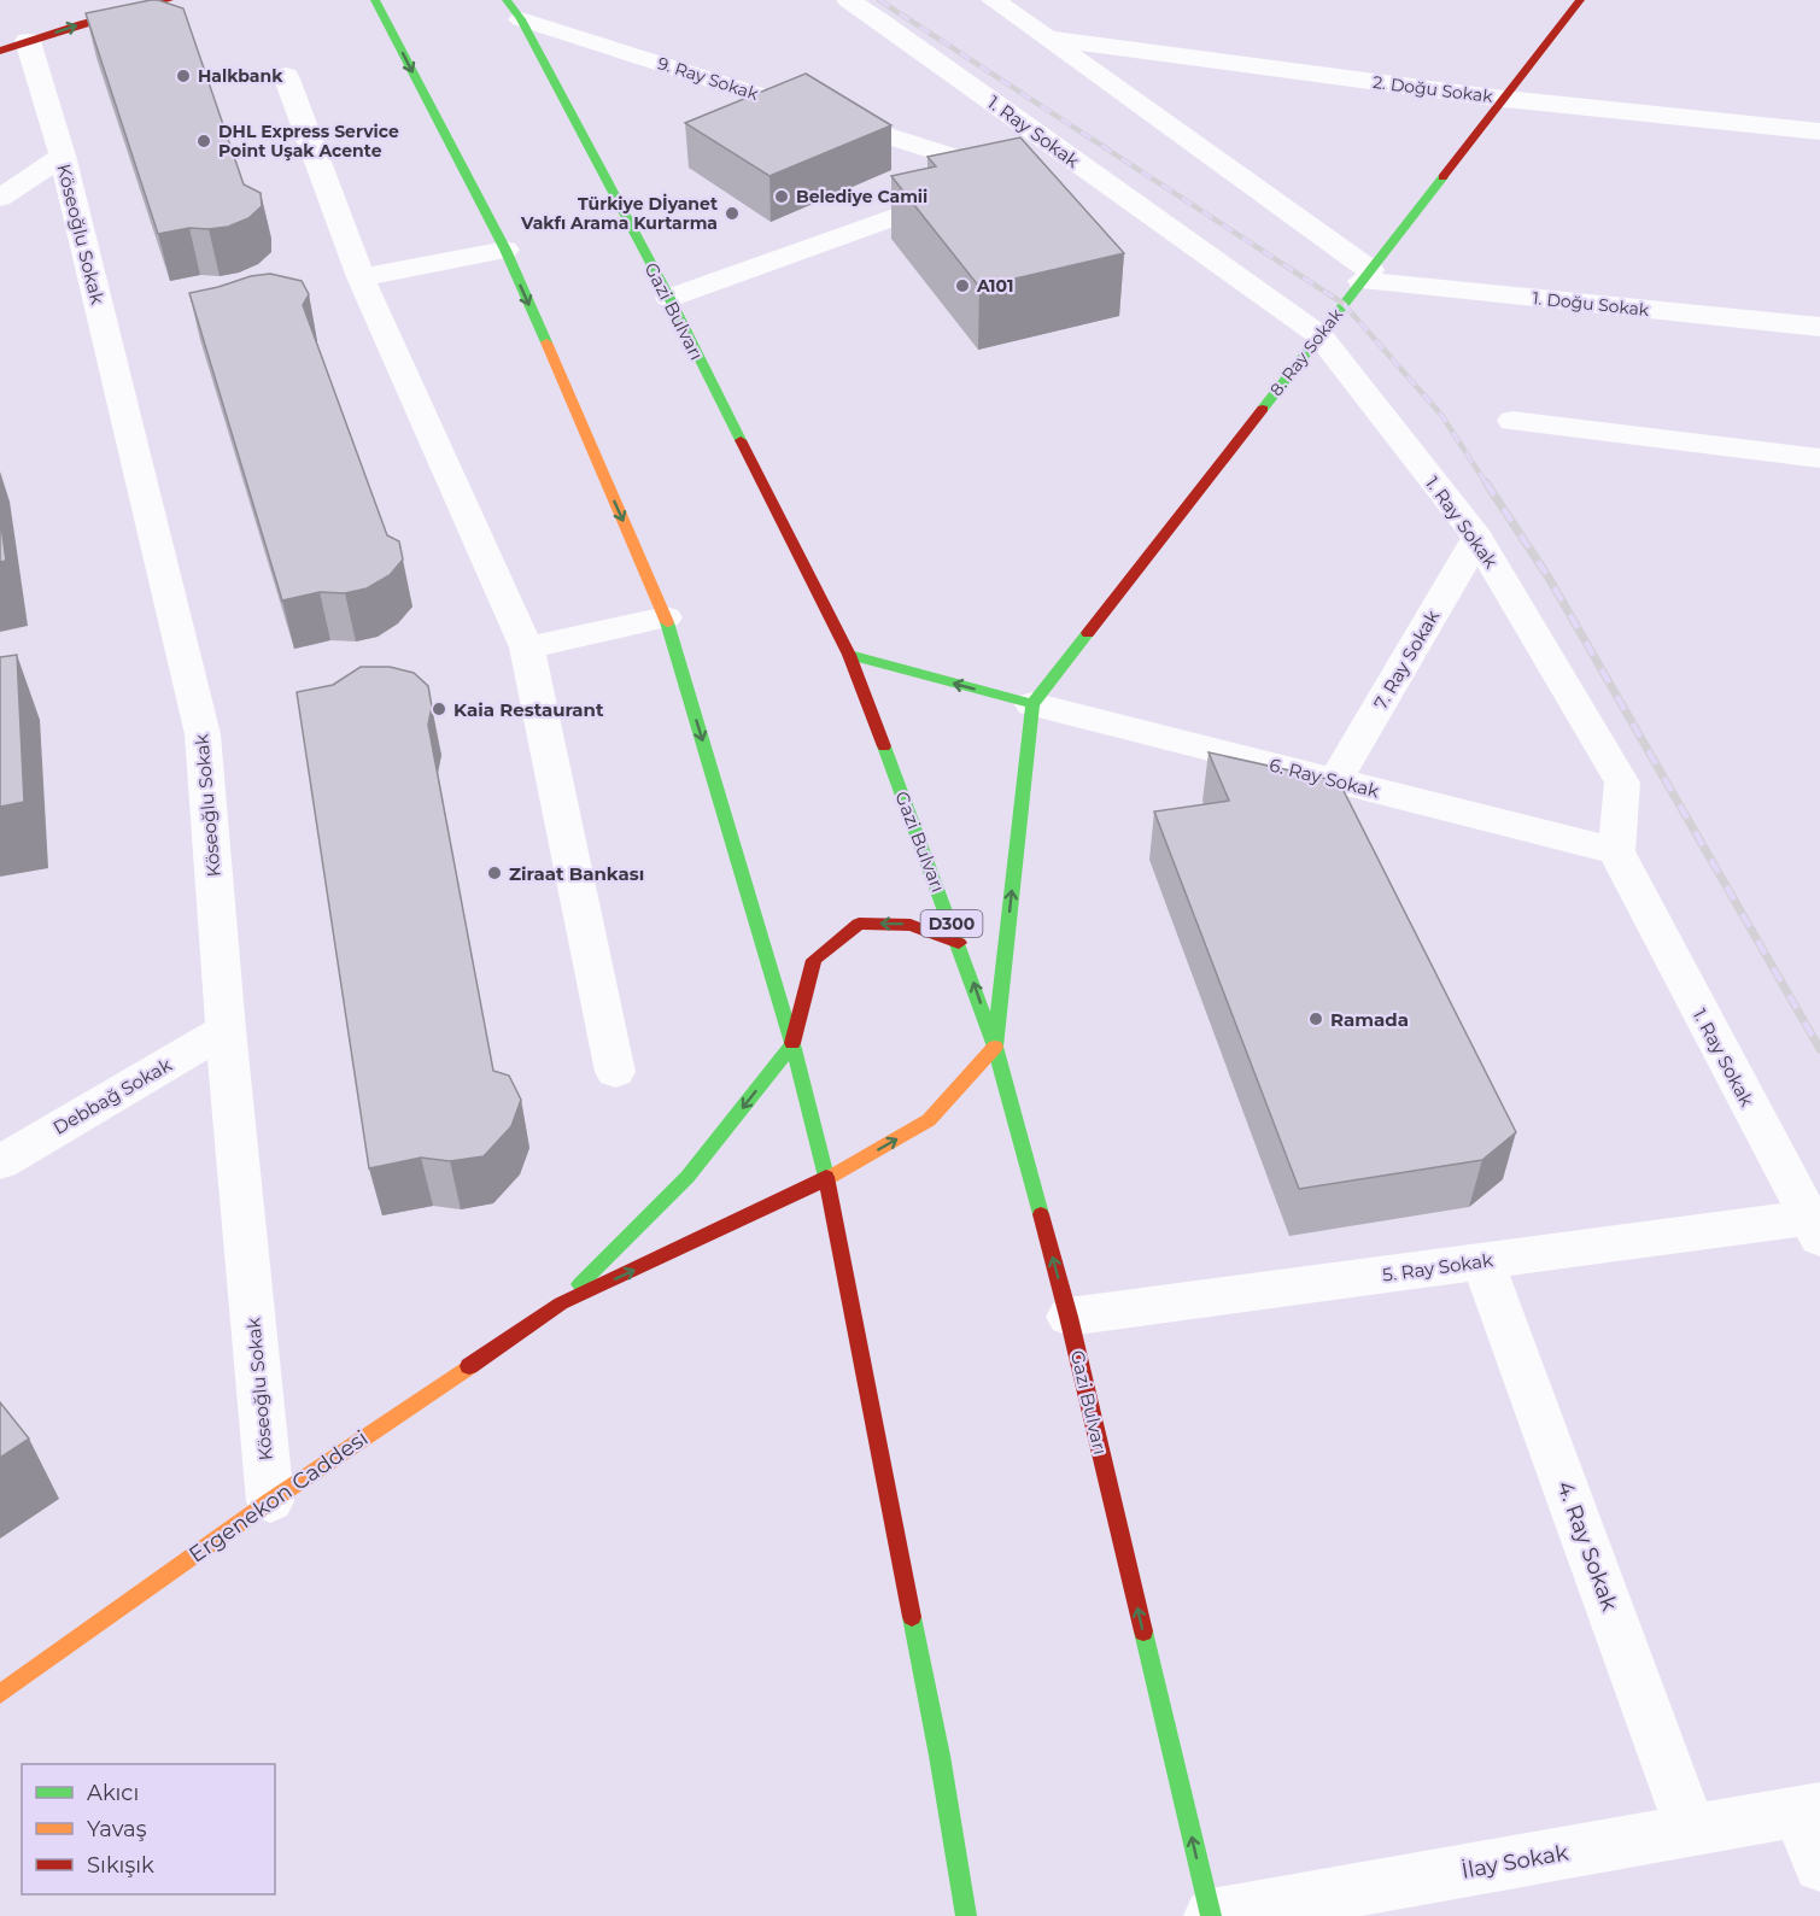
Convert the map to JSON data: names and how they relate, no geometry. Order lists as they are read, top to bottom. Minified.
{"streets":{"main road":["Gazi Bulvarı","8. Ray Sokak","D300","Ergenekon Caddesi"],"street":["9. Ray Sokak","2. Doğu Sokak","1. Ray Sokak","Köseoğlu Sokak","1. Doğu Sokak","7. Ray Sokak","6. Ray Sokak","Debbağ Sokak","5. Ray Sokak","4. Ray Sokak","İlay Sokak"]},"crossings":[["9. Ray Sokak","Gazi Bulvarı"],["2. Doğu Sokak","8. Ray Sokak"],["1. Ray Sokak","8. Ray Sokak"],["1. Ray Sokak","7. Ray Sokak"],["1. Ray Sokak","6. Ray Sokak"],["1. Ray Sokak","5. Ray Sokak"],["Köseoğlu Sokak","Debbağ Sokak"],["Köseoğlu Sokak","Ergenekon Caddesi"],["1. Doğu Sokak","8. Ray Sokak"],["Gazi Bulvarı","5. Ray Sokak"],["Gazi Bulvarı","İlay Sokak"],["8. Ray Sokak","6. Ray Sokak"],["7. Ray Sokak","6. Ray Sokak"],["5. Ray Sokak","4. Ray Sokak"],["4. Ray Sokak","İlay Sokak"]],"one_way":["Gazi Bulvarı"],"places":["Halkbank","DHL Express Service Point Uşak Acente","Belediye Camii","Türkiye Dİyanet Vakfı Arama Kurtarma","A101","Kaia Restaurant","Ziraat Bankası","Ramada"],"legend":["Akıcı","Yavaş","Sıkışık"]}
